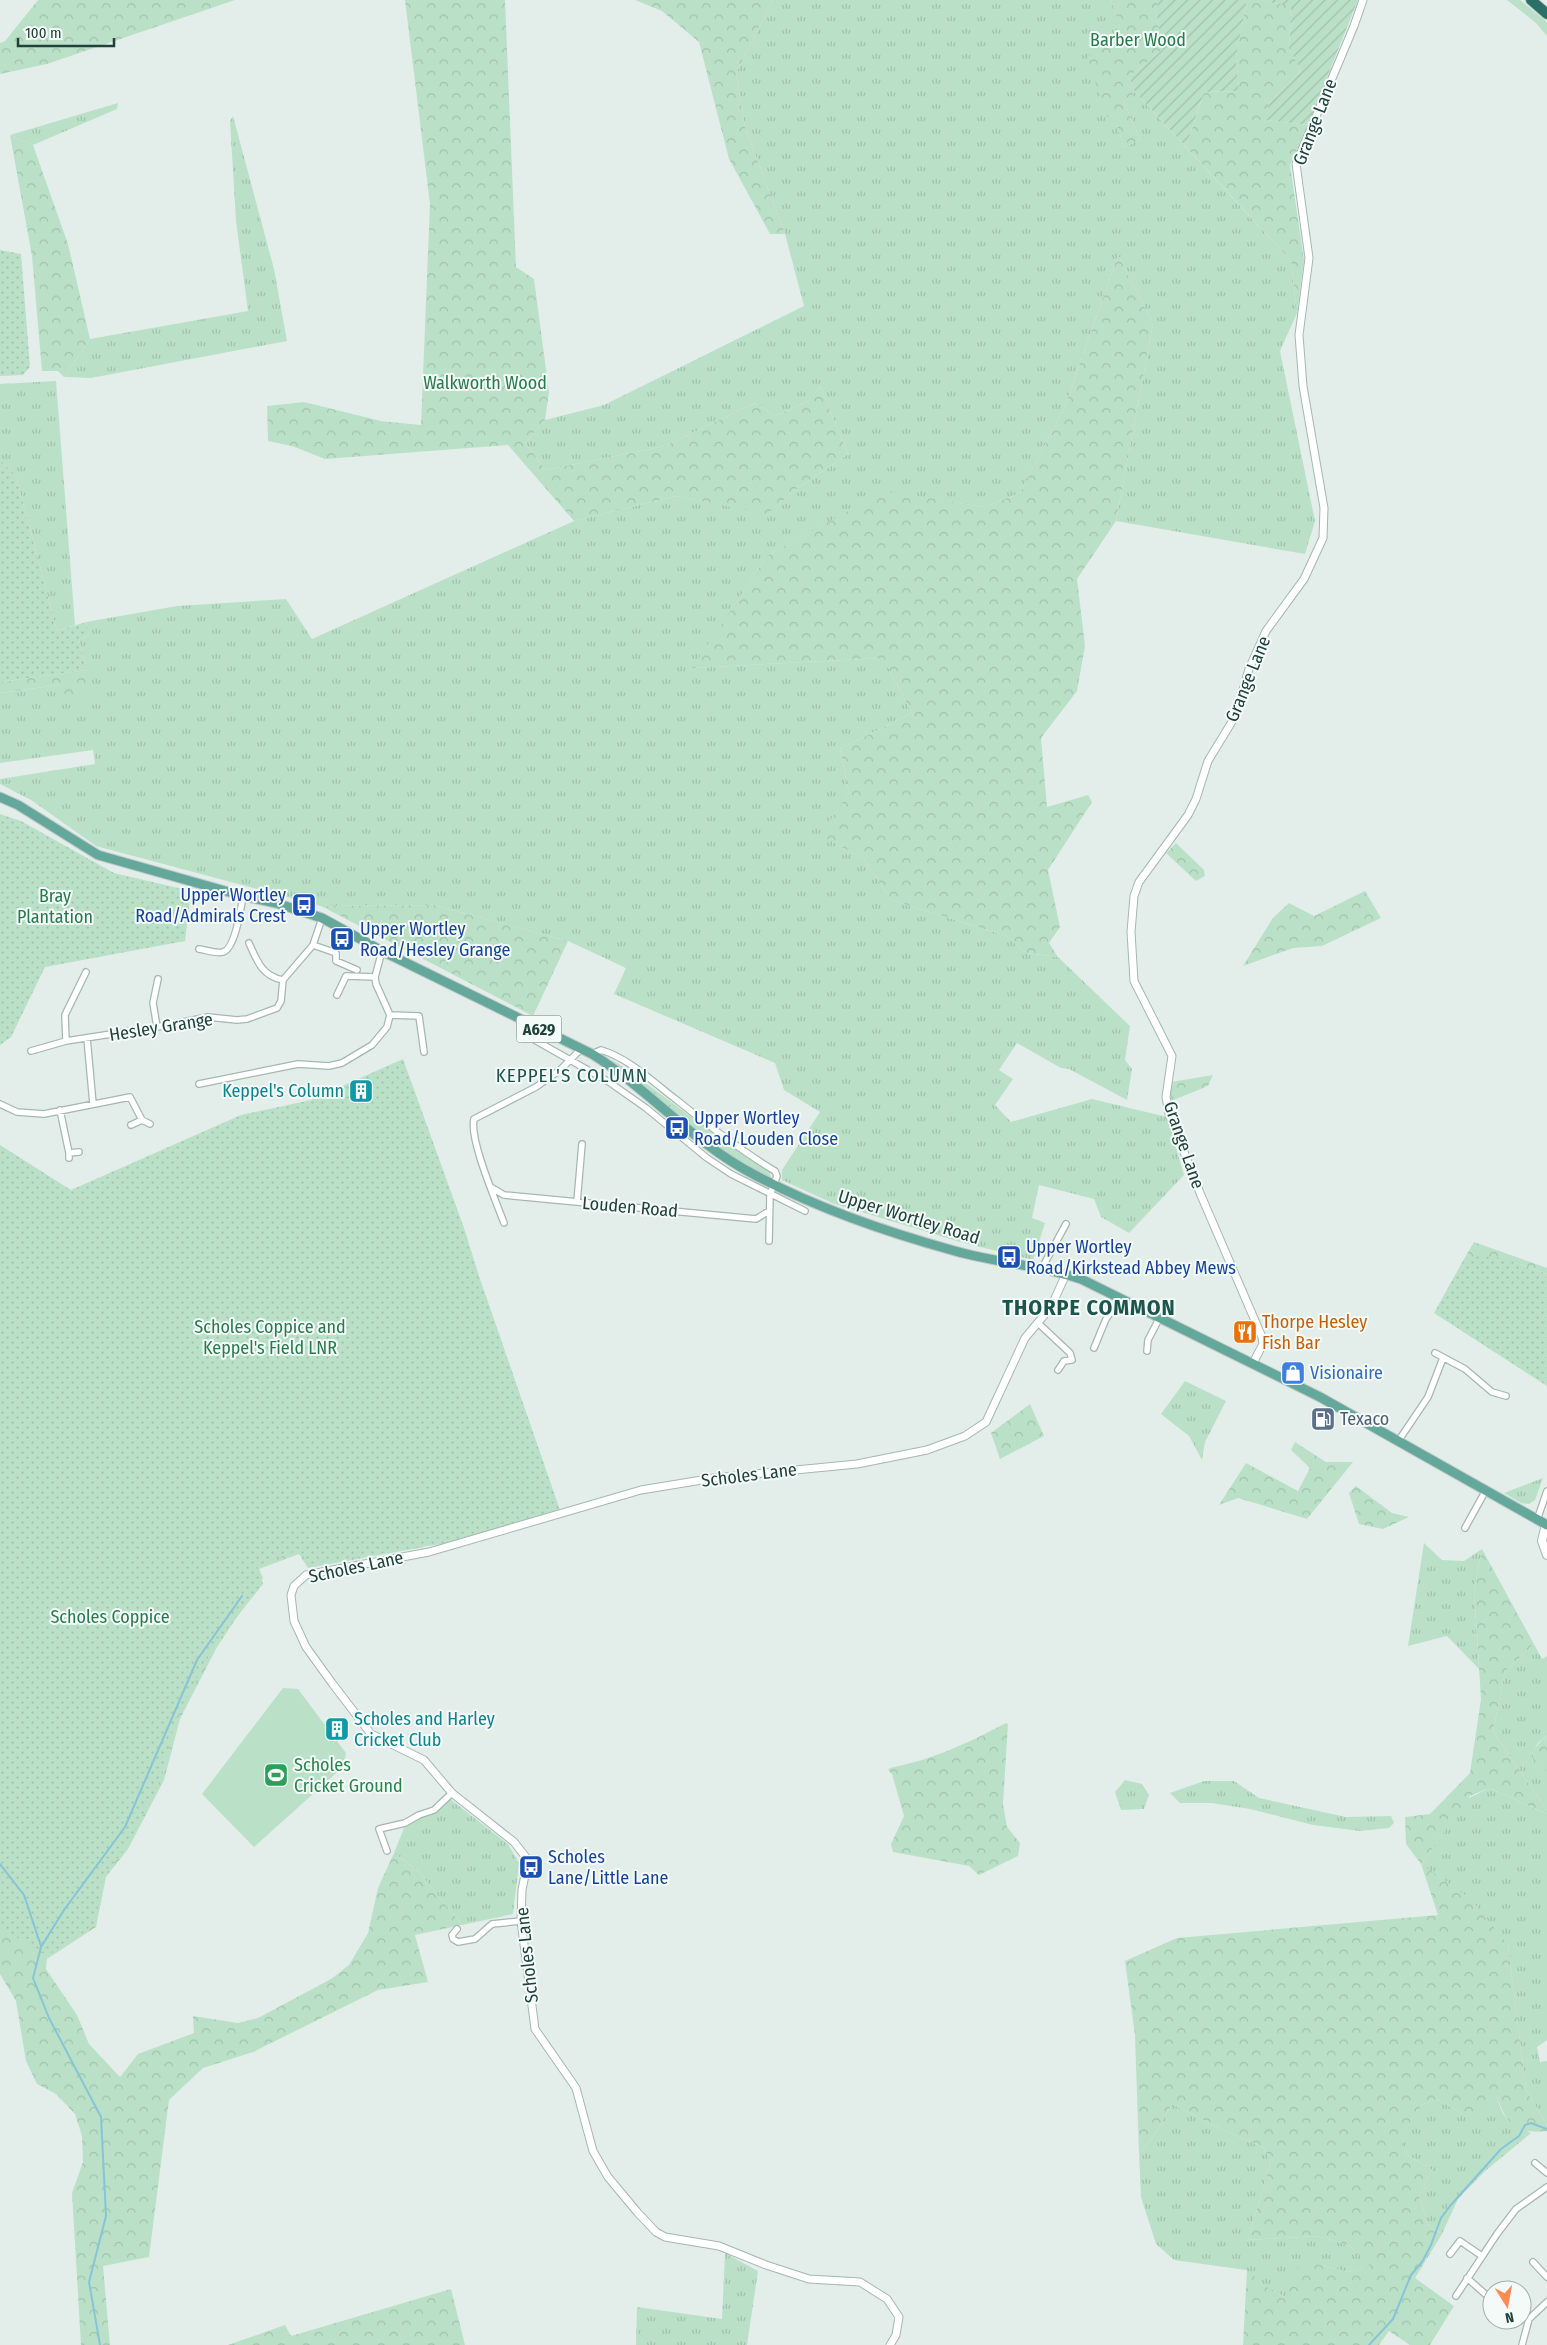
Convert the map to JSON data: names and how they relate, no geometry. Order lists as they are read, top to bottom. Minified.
{"streets":{"main road":["A629","Upper Wortley Road"],"street":["Grange Lane","Hesley Grange","Louden Road","Scholes Lane"]},"crossings":[["Grange Lane","Upper Wortley Road"],["Upper Wortley Road","Scholes Lane"]],"districts":["KEPPEL'S COLUMN","THORPE COMMON"],"parks":["Barber Wood","Walkworth Wood","Bray Plantation","Scholes Coppice and Keppel's Field LNR","Scholes Coppice"],"places":{"bus stop":["Upper Wortley Road/Admirals Crest","Upper Wortley Road/Hesley Grange","Upper Wortley Road/Louden Close","Upper Wortley Road/Kirkstead Abbey Mews","Scholes Lane/Little Lane"],"building":["Keppel's Column","Scholes and Harley Cricket Club"],"restaurant":["Thorpe Hesley Fish Bar"],"shop":["Visionaire"],"fuel station":["Texaco"],"sports":["Scholes Cricket Ground"]},"scale_bar":"100 m","north":"bottom"}
